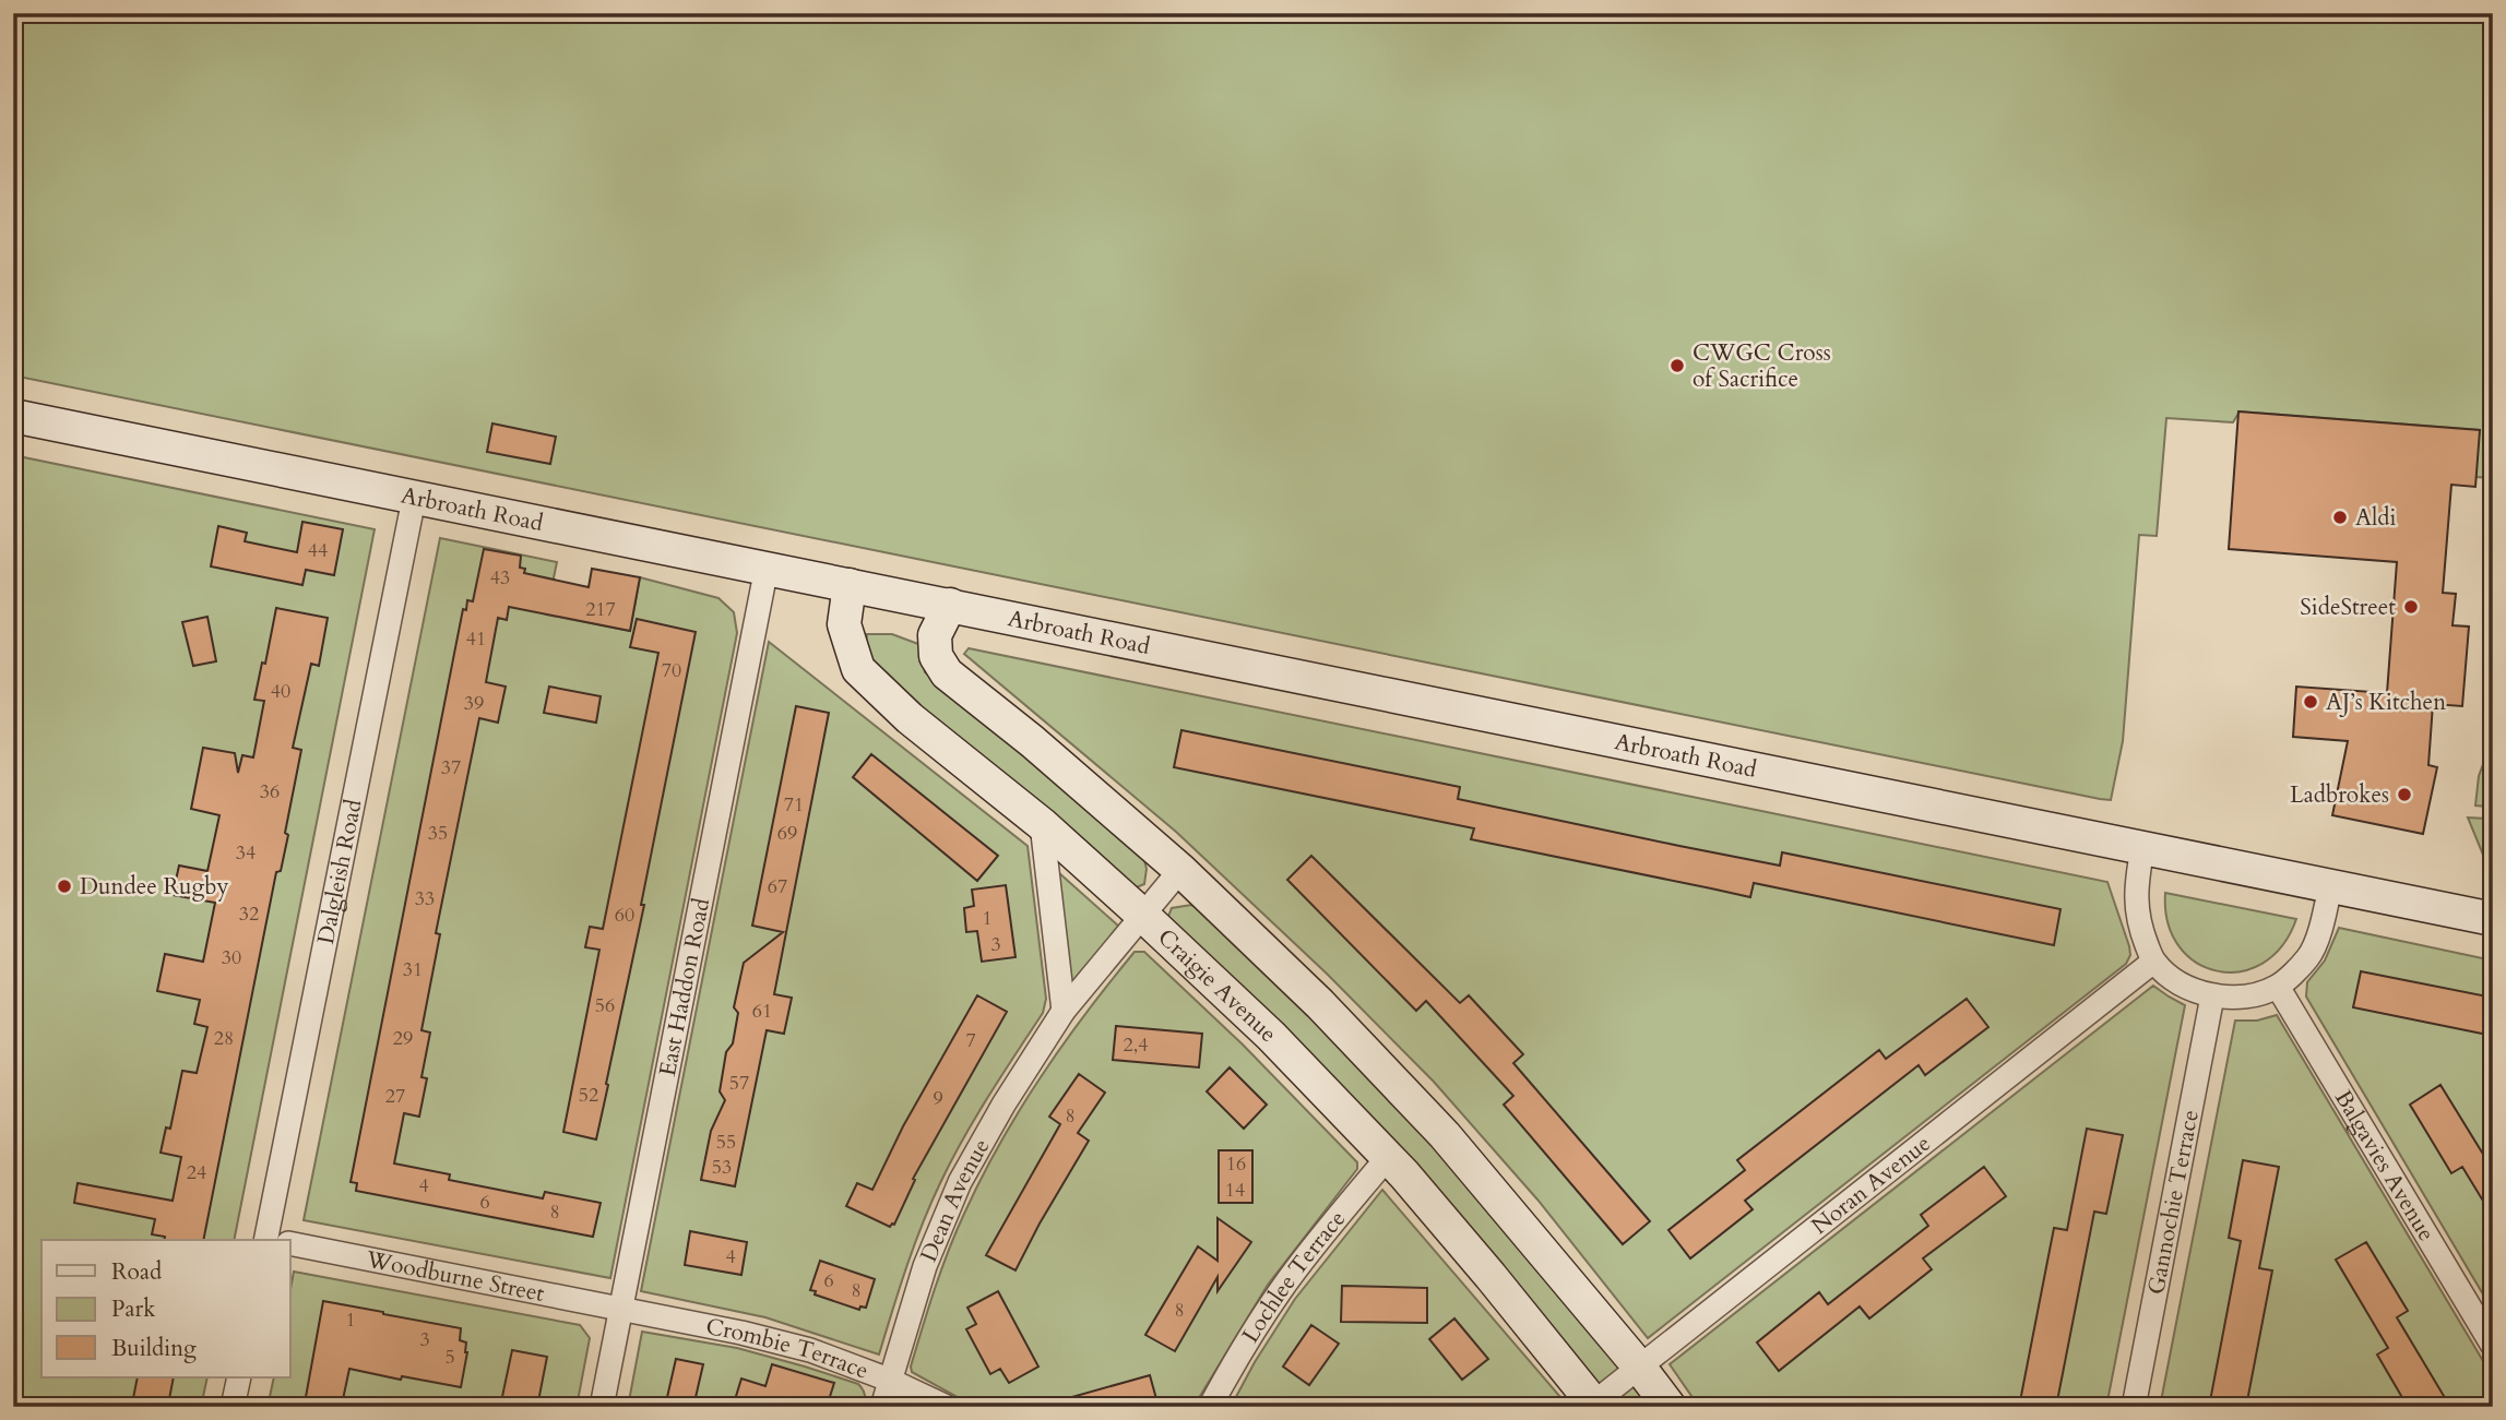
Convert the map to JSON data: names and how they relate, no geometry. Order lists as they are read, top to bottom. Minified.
{"streets":{"main road":["Arbroath Road","Craigie Avenue"],"street":["Dalgleish Road","East Haddon Road","Balgavies Avenue","Noran Avenue","Dean Avenue","Gannochie Terrace","Woodburne Street","Lochlee Terrace","Crombie Terrace"]},"crossings":[["Arbroath Road","Dalgleish Road"],["Arbroath Road","Craigie Avenue"],["Arbroath Road","East Haddon Road"],["Craigie Avenue","Noran Avenue"],["Craigie Avenue","Dean Avenue"],["Craigie Avenue","Lochlee Terrace"],["East Haddon Road","Woodburne Street"],["East Haddon Road","Crombie Terrace"],["Dean Avenue","Crombie Terrace"],["Woodburne Street","Crombie Terrace"]],"places":["CWGC Cross of Sacrifice","Aldi","SideStreet","AJ’s Kitchen","Ladbrokes","Dundee Rugby"],"house_numbers":["44","43","217","41","70","40","39","37","36","71","35","69","34","67","33","32","60","1","3","30","31","56","61","28","29","7","2,4","57","52","27","9","8","55","16","53","24","4","14","6","8","4","6","8","8","1","3","5"],"legend":["Road","Park","Building"]}
